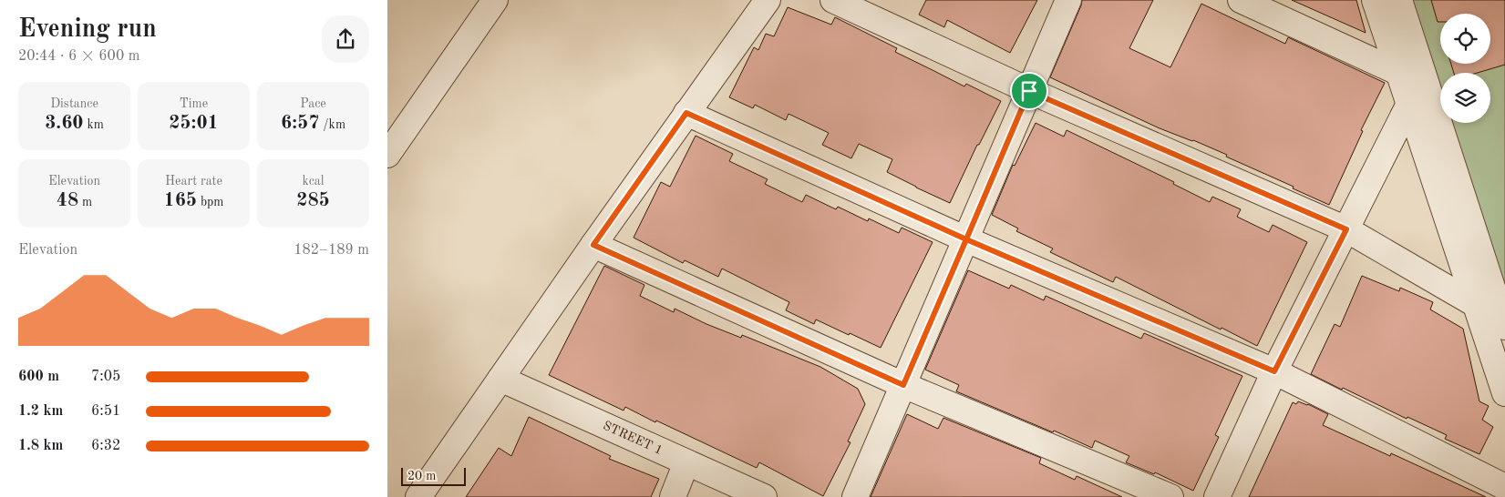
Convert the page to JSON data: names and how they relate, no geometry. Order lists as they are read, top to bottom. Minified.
{"streets":{"street":["STREET 1"]},"scale_bar":"20 m","page":{"heading":["Evening run","20:44 · 6 × 600 m"],"stats":[["Distance","3.60 km"],["Time","25:01"],["Pace","6:57 /km"],["Elevation","48 m"],["Heart rate","165 bpm"],["kcal","285"]],"chart":["Elevation","182–189 m"],"list":[{"name":"600 m","note":"7:05"},{"name":"1.2 km","note":"6:51"},{"name":"1.8 km","note":"6:32"}],"scale":"20 m"}}
